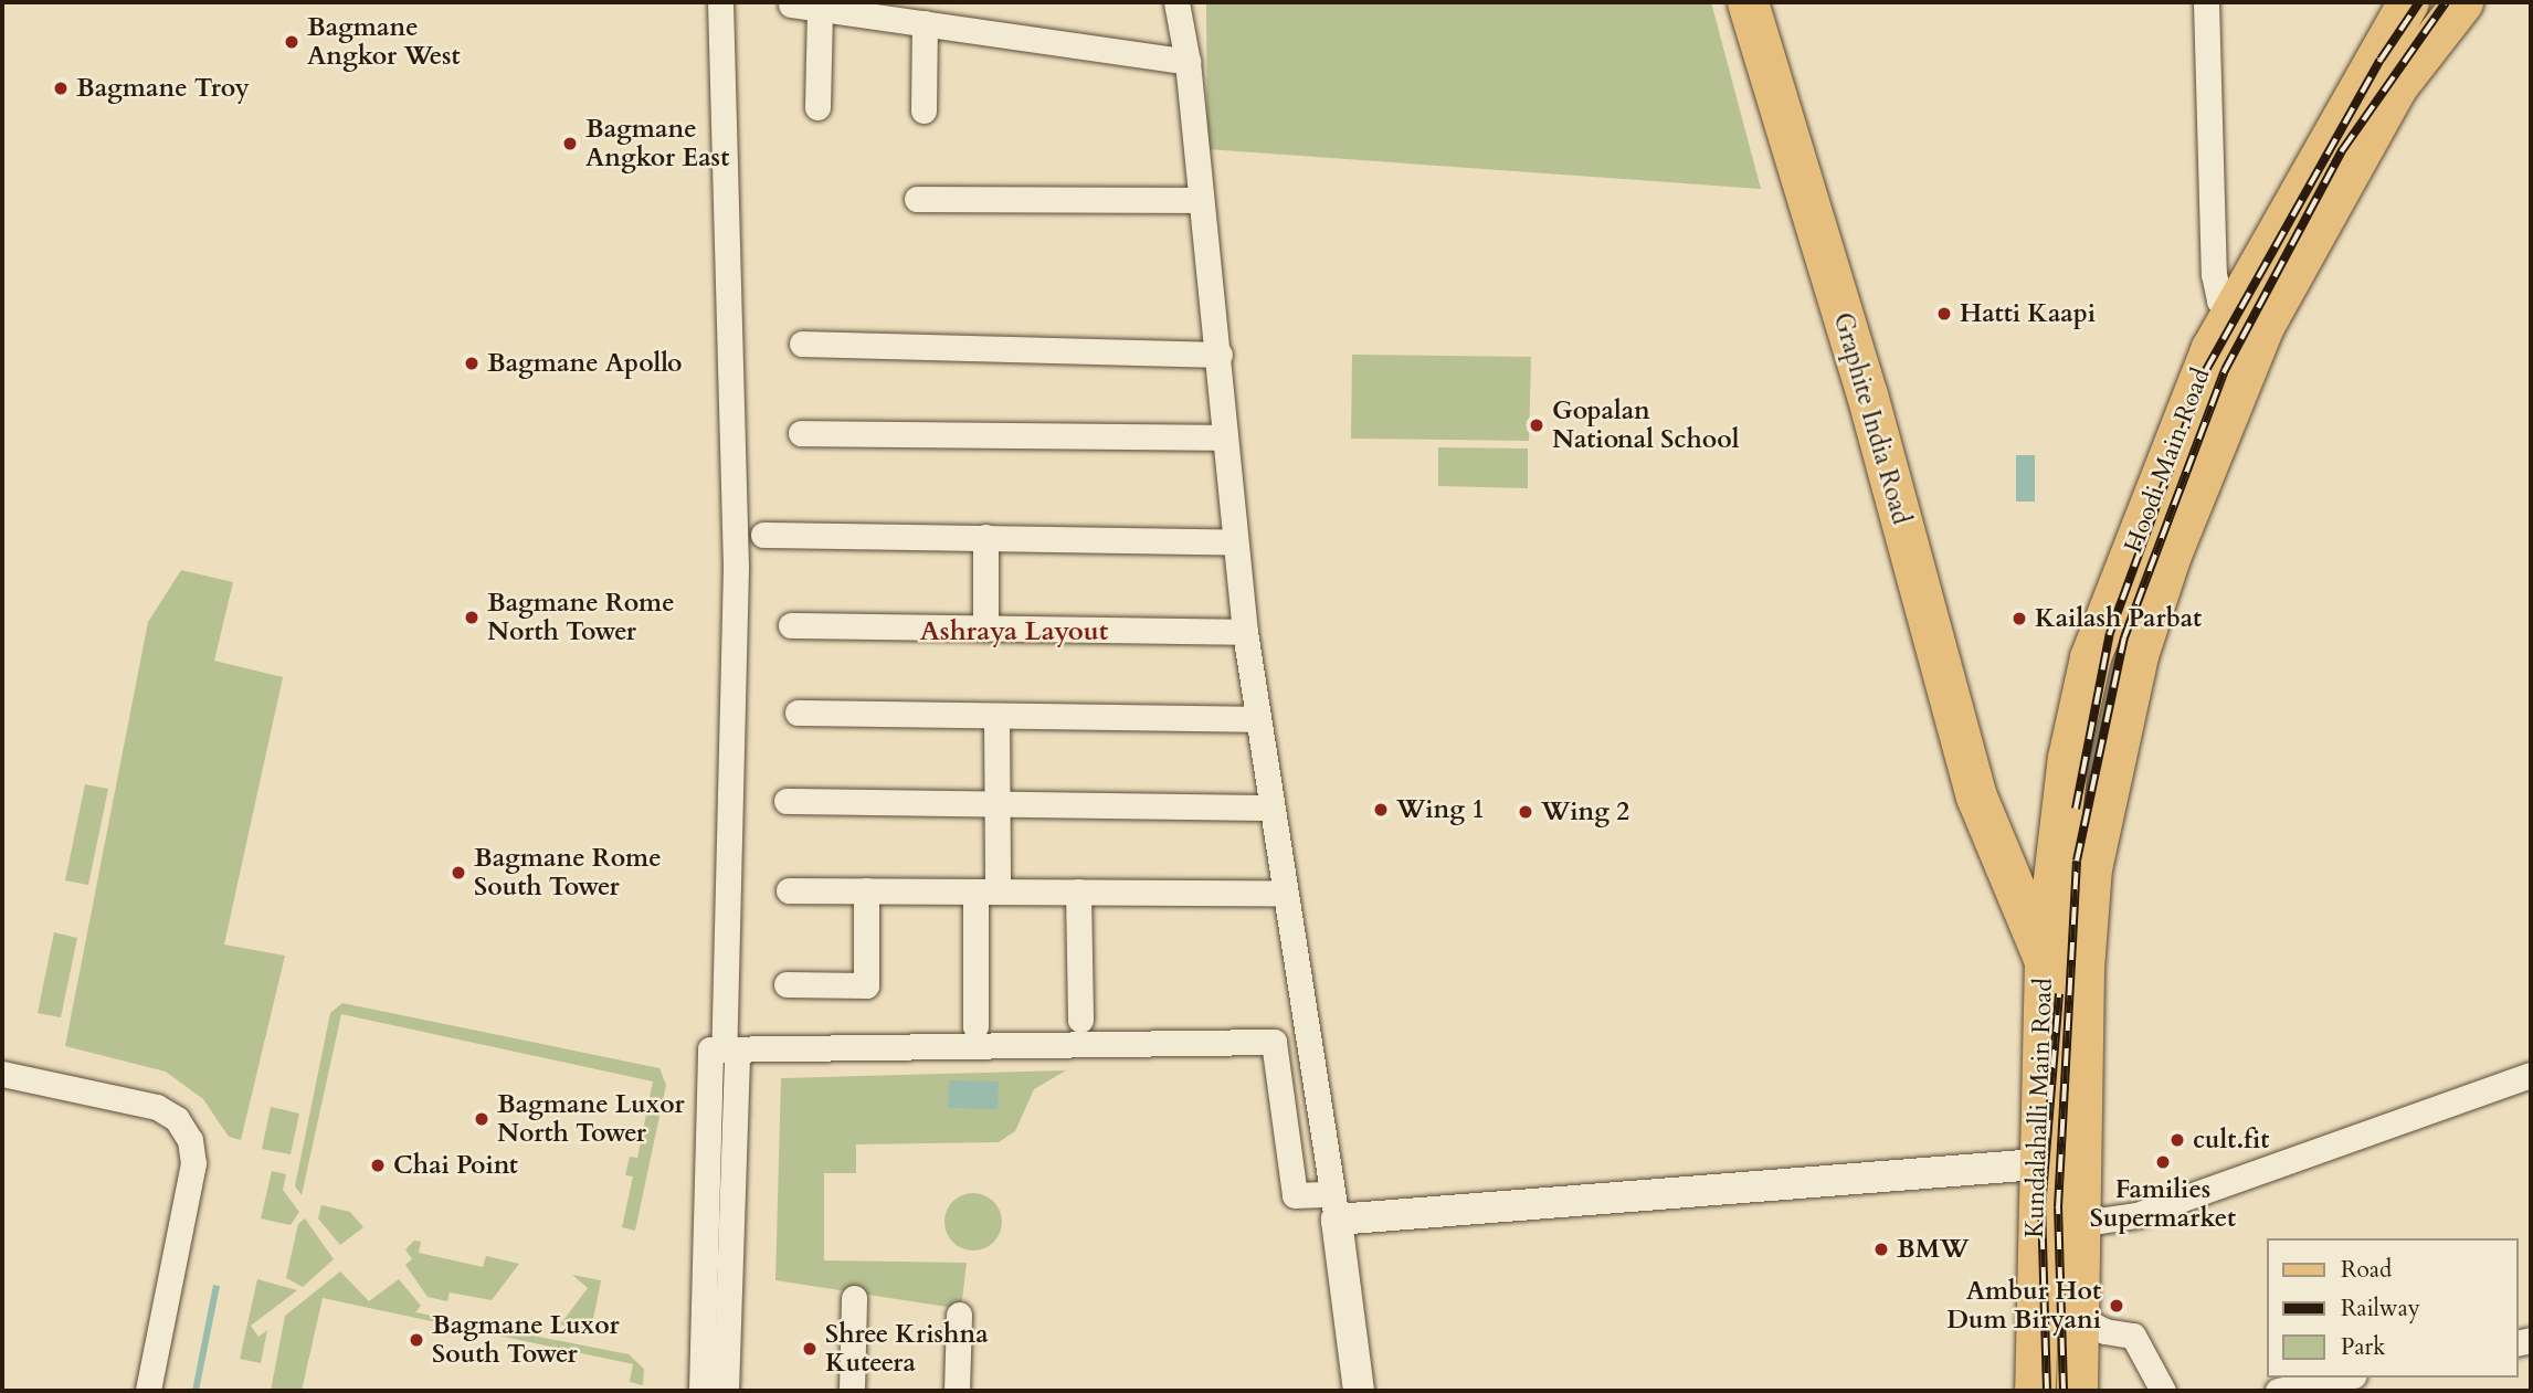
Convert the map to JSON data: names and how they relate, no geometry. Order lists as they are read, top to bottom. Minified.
{"streets":{"main road":["Graphite India Road","Hoodi Main Road","Kundalahalli Main Road"]},"crossings":[["Graphite India Road","Kundalahalli Main Road"],["Hoodi Main Road","Kundalahalli Main Road"]],"districts":["Ashraya Layout"],"places":["Bagmane Angkor West","Bagmane Troy","Bagmane Angkor East","Hatti Kaapi","Bagmane Apollo","Gopalan National School","Bagmane Rome North Tower","Kailash Parbat","Wing 1","Wing 2","Bagmane Rome South Tower","Bagmane Luxor North Tower","cult.fit","Families Supermarket","Chai Point","BMW","Ambur Hot Dum Biryani","Bagmane Luxor South Tower","Shree Krishna Kuteera"],"legend":["Road","Railway","Park"]}
